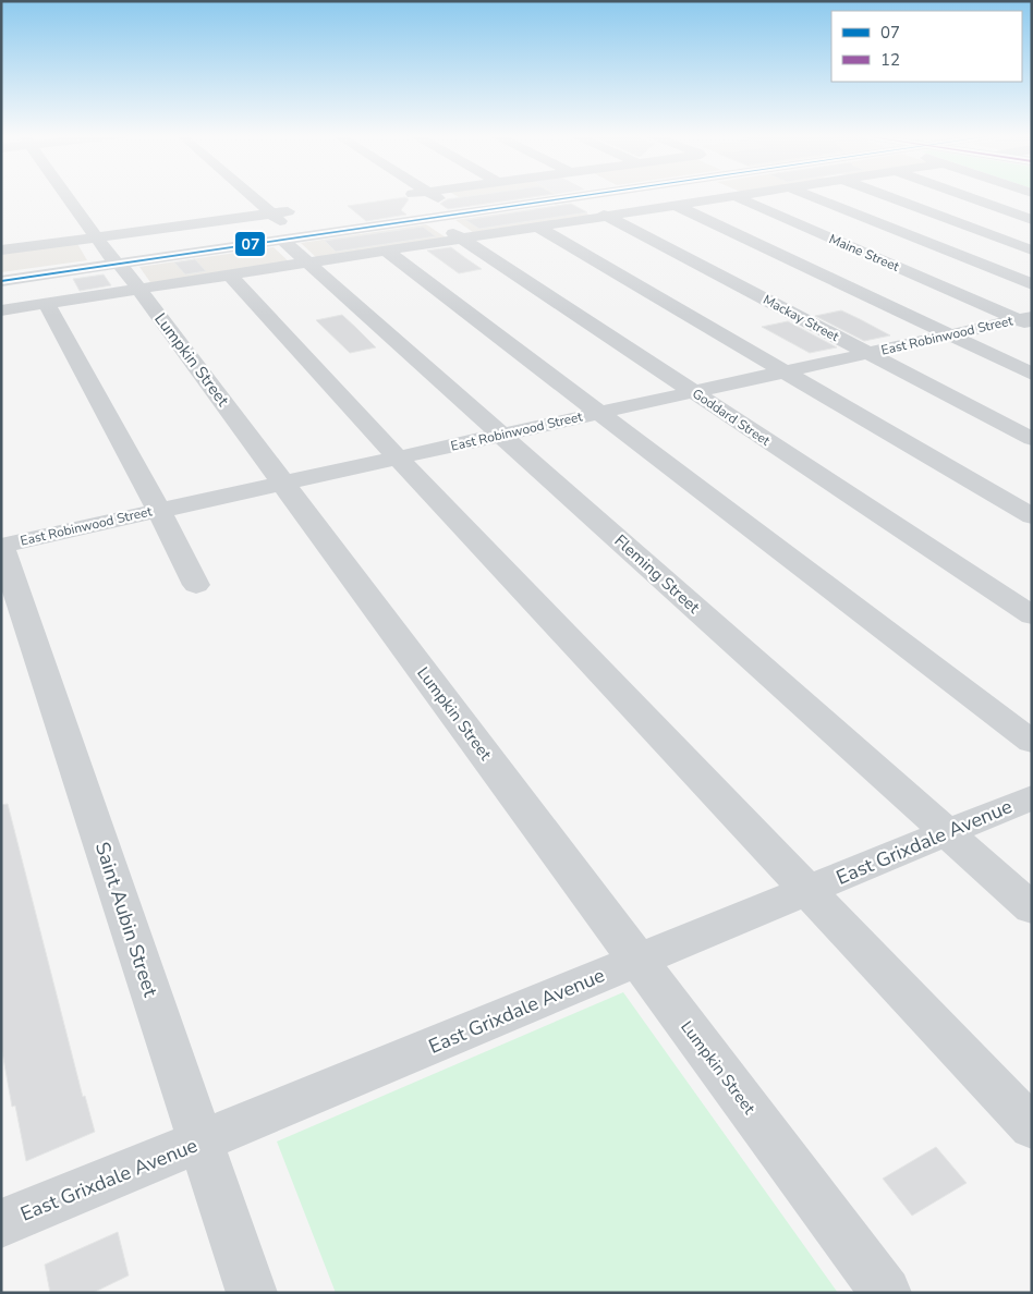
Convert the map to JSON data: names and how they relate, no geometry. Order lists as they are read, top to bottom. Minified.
{"streets":{"street":["Maine Street","Mackay Street","East Robinwood Street","Lumpkin Street","Goddard Street","Fleming Street","East Grixdale Avenue","Saint Aubin Street"]},"crossings":[["Maine Street","East Robinwood Street"],["Mackay Street","East Robinwood Street"],["East Robinwood Street","Lumpkin Street"],["East Robinwood Street","Goddard Street"],["East Robinwood Street","Fleming Street"],["East Robinwood Street","Saint Aubin Street"],["Lumpkin Street","East Grixdale Avenue"],["Fleming Street","East Grixdale Avenue"],["East Grixdale Avenue","Saint Aubin Street"]],"lines":["transit line 07"],"legend":["07","12"]}
